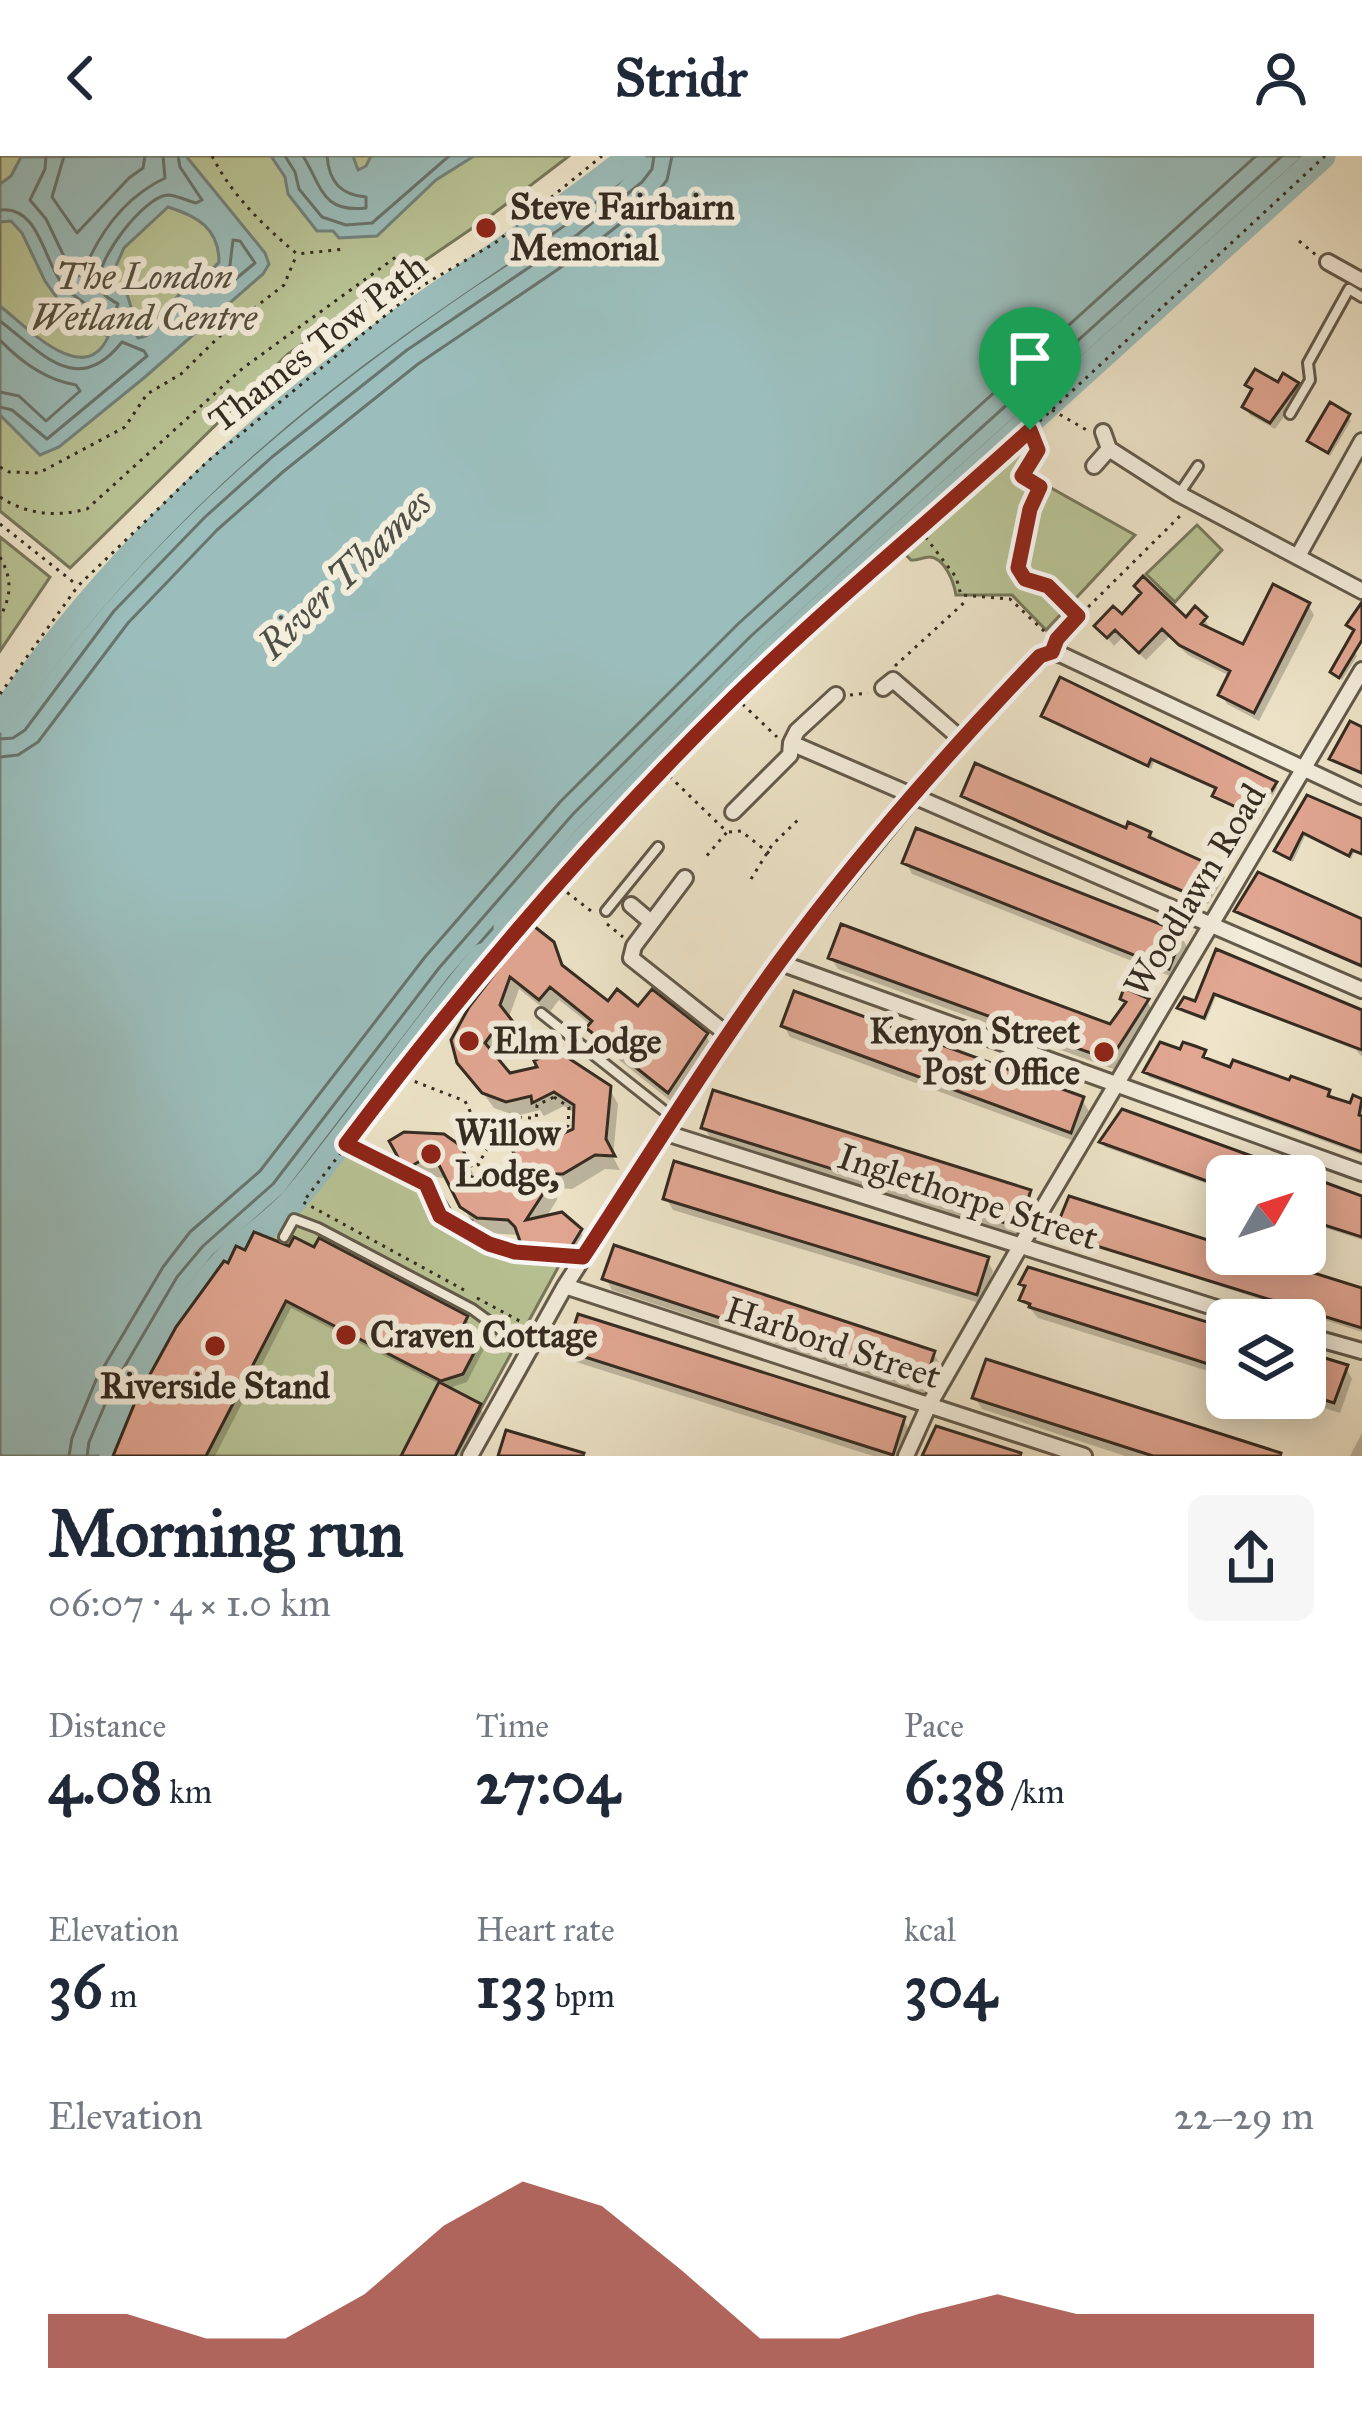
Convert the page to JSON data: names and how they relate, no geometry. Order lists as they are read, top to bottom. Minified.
{"streets":{"street":["Woodlawn Road","Inglethorpe Street","Harbord Street"],"path":["Thames Tow Path"]},"crossings":[["Woodlawn Road","Inglethorpe Street"],["Woodlawn Road","Harbord Street"]],"water":["River Thames"],"parks":["The London Wetland Centre"],"places":["Steve Fairbairn Memorial","Elm Lodge","Kenyon Street Post Office","Willow Lodge,","Craven Cottage","Riverside Stand"],"north":"top right","page":{"header":"Stridr","heading":["Morning run","06:07 · 4 × 1.0 km"],"stats":[["Distance","4.08 km"],["Time","27:04"],["Pace","6:38 /km"],["Elevation","36 m"],["Heart rate","133 bpm"],["kcal","304"]],"chart":["Elevation","22–29 m"]}}
